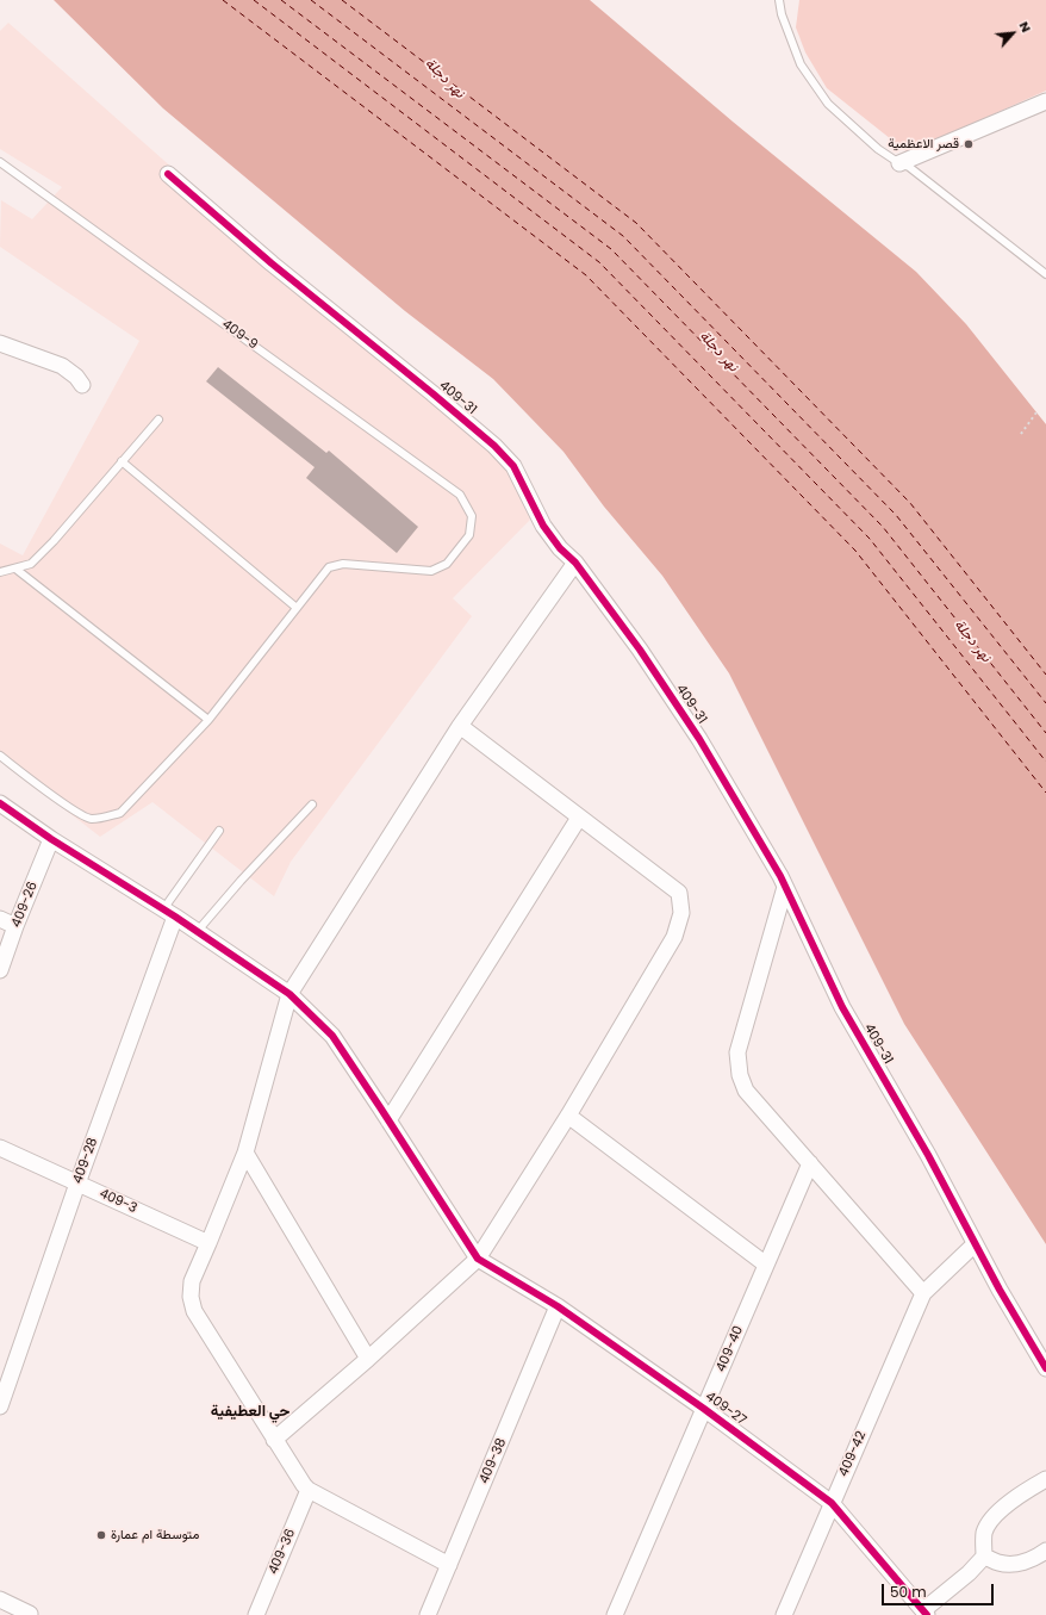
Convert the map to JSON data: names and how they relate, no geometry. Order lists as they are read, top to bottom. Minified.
{"streets":{"street":["409-31","409-26","409-28","409-3","409-40","409-27","409-42","409-38","409-36"],"lane":["409-9"]},"crossings":[["409-28","409-3"],["409-40","409-27"],["409-27","409-42"],["409-27","409-38"]],"districts":["حي العطيفية"],"water":["نهر دجلة"],"places":["قصر الاعظمية","متوسطة ام عمارة"],"scale_bar":"50 m","north":"top right"}
